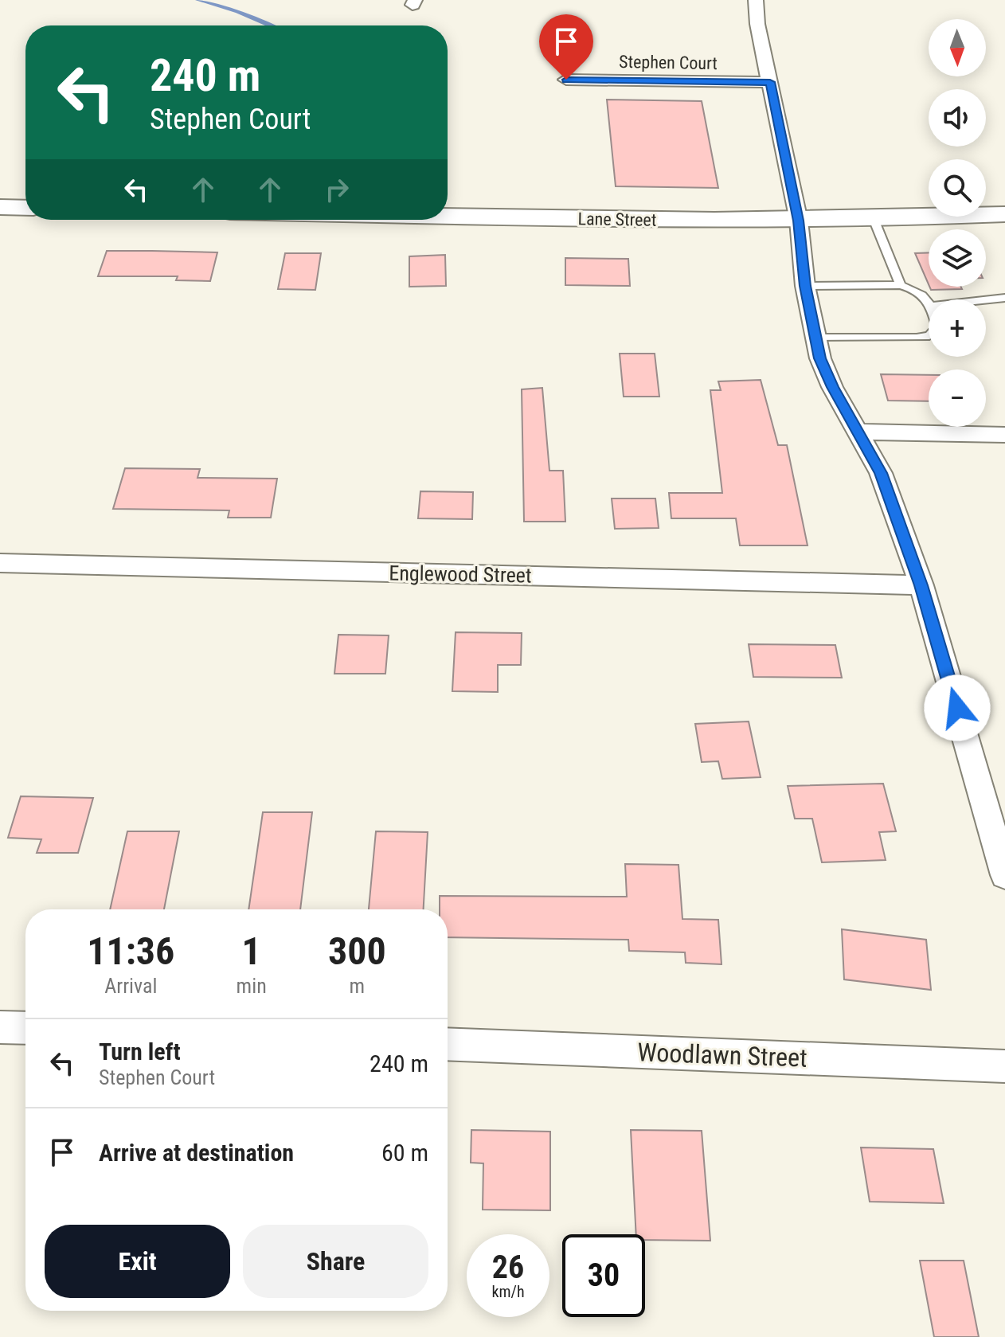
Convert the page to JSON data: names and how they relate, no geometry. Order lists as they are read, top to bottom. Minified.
{"streets":{"main road":["Lane Street"],"street":["Stephen Court","Englewood Street","Woodlawn Street"]},"north":"bottom","page":{"map_buttons":["+","−"],"turn":["240 m","Stephen Court"],"eta":["11:36","Arrival","1","min","300","m"],"list":[{"name":"Turn left","note":"Stephen Court","value":"240 m"},{"name":"Arrive at destination","value":"60 m"}],"buttons":["Exit","Share"],"speed":"26 km/h","limit":"30"}}
